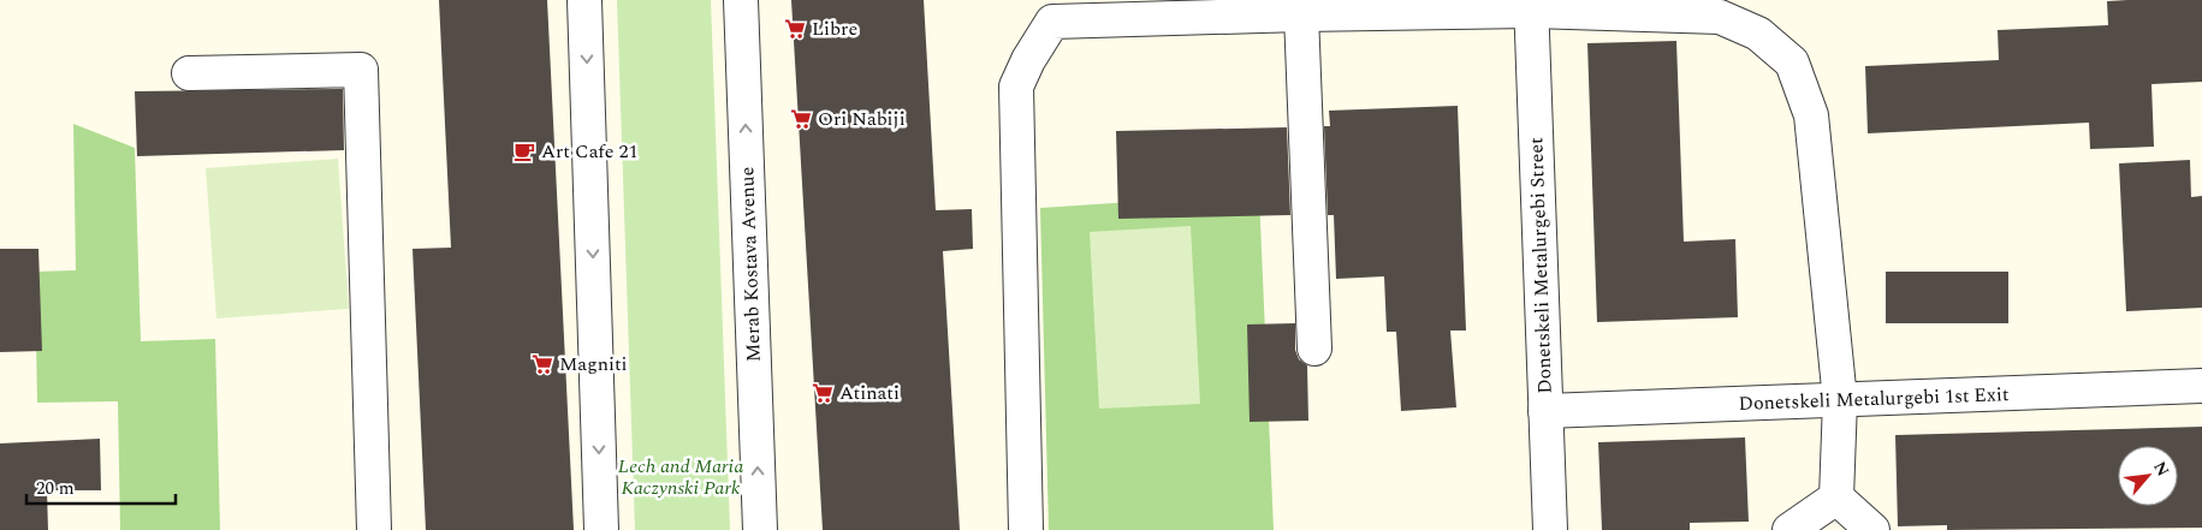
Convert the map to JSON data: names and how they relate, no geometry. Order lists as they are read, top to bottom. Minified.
{"streets":{"street":["Merab Kostava Avenue","Donetskeli Metalurgebi Street","Donetskeli Metalurgebi 1st Exit"]},"crossings":[["Donetskeli Metalurgebi Street","Donetskeli Metalurgebi 1st Exit"]],"parks":["Lech and Maria Kaczynski Park"],"places":{"supermarket":["Libre","Ori Nabiji","Magniti","Atinati"],"cafe":["Art Cafe 21"]},"scale_bar":"20 m","north":"top right"}
